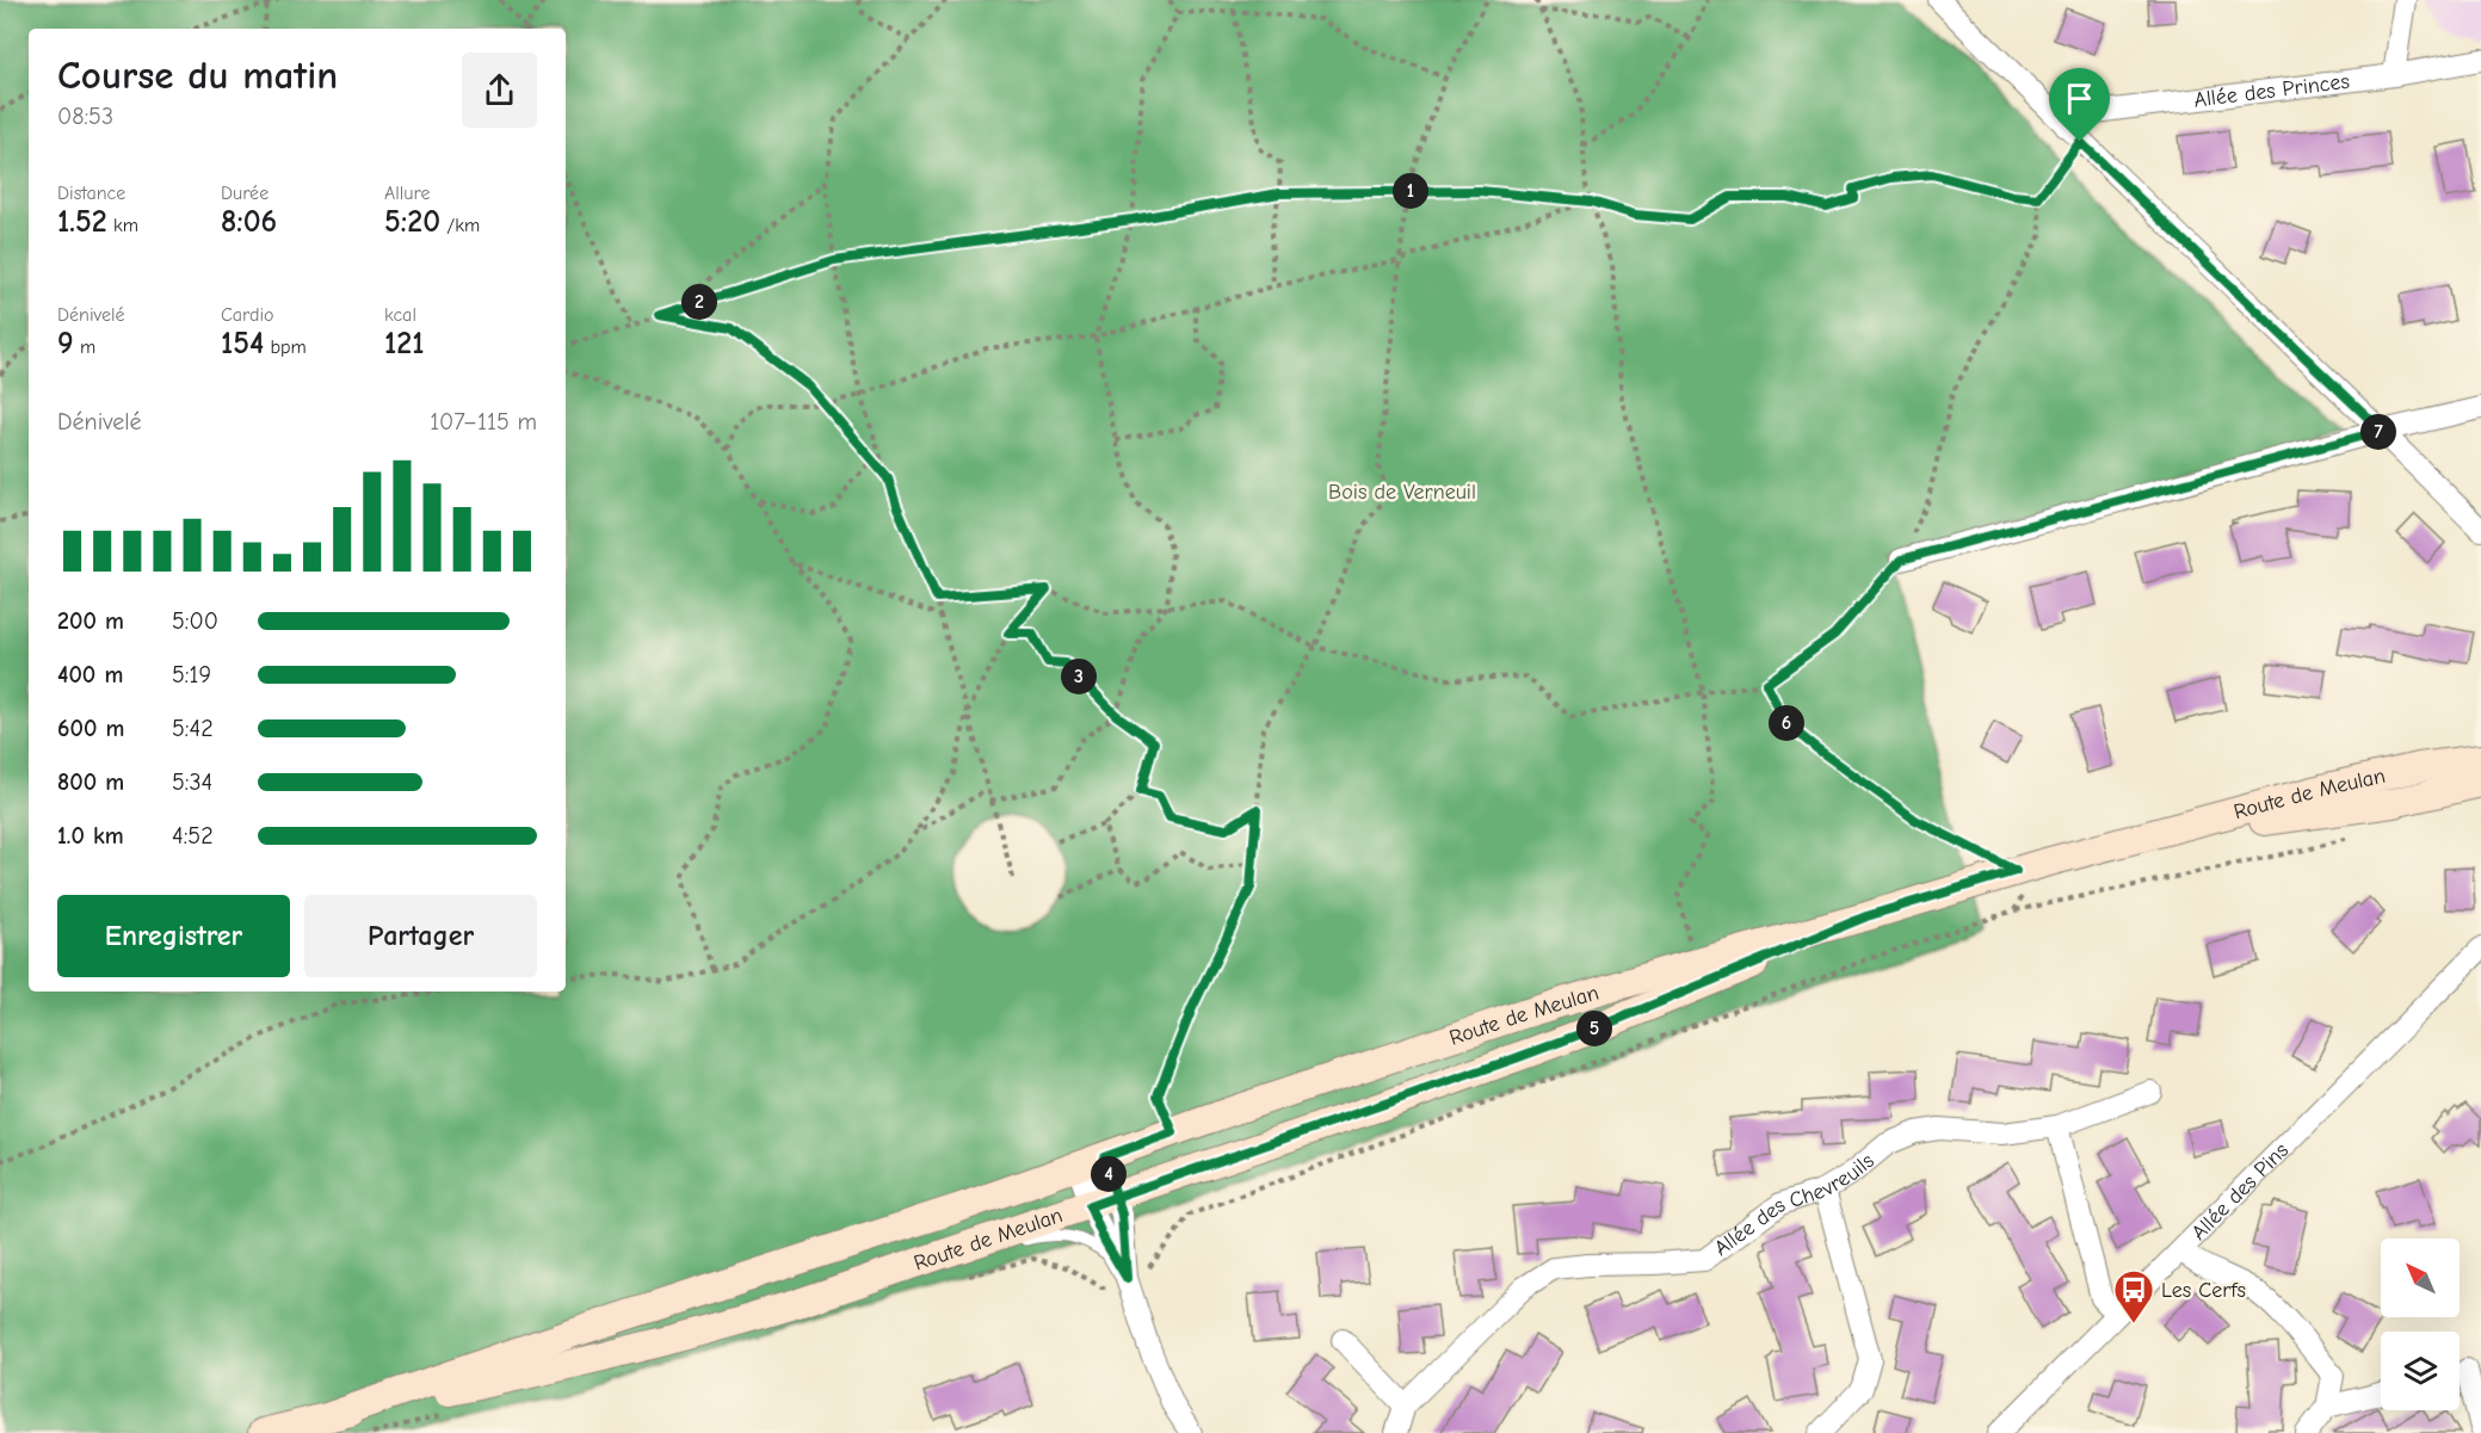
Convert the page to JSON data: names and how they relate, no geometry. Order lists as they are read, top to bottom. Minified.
{"streets":{"main road":["Route de Meulan"],"street":["Allée des Princes","Allée des Pins","Allée des Chevreuils"]},"parks":["Bois de Verneuil"],"places":{"bus stop":["Les Cerfs"]},"north":"top left","page":{"heading":["Course du matin","08:53"],"stats":[["Distance","1.52 km"],["Durée","8:06"],["Allure","5:20 /km"],["Dénivelé","9 m"],["Cardio","154 bpm"],["kcal","121"]],"pins":["1","2","7","3","6","5","4"],"chart":["Dénivelé","107–115 m"],"list":[{"name":"200 m","note":"5:00"},{"name":"400 m","note":"5:19"},{"name":"600 m","note":"5:42"},{"name":"800 m","note":"5:34"},{"name":"1.0 km","note":"4:52"}],"buttons":["Enregistrer","Partager"]}}
